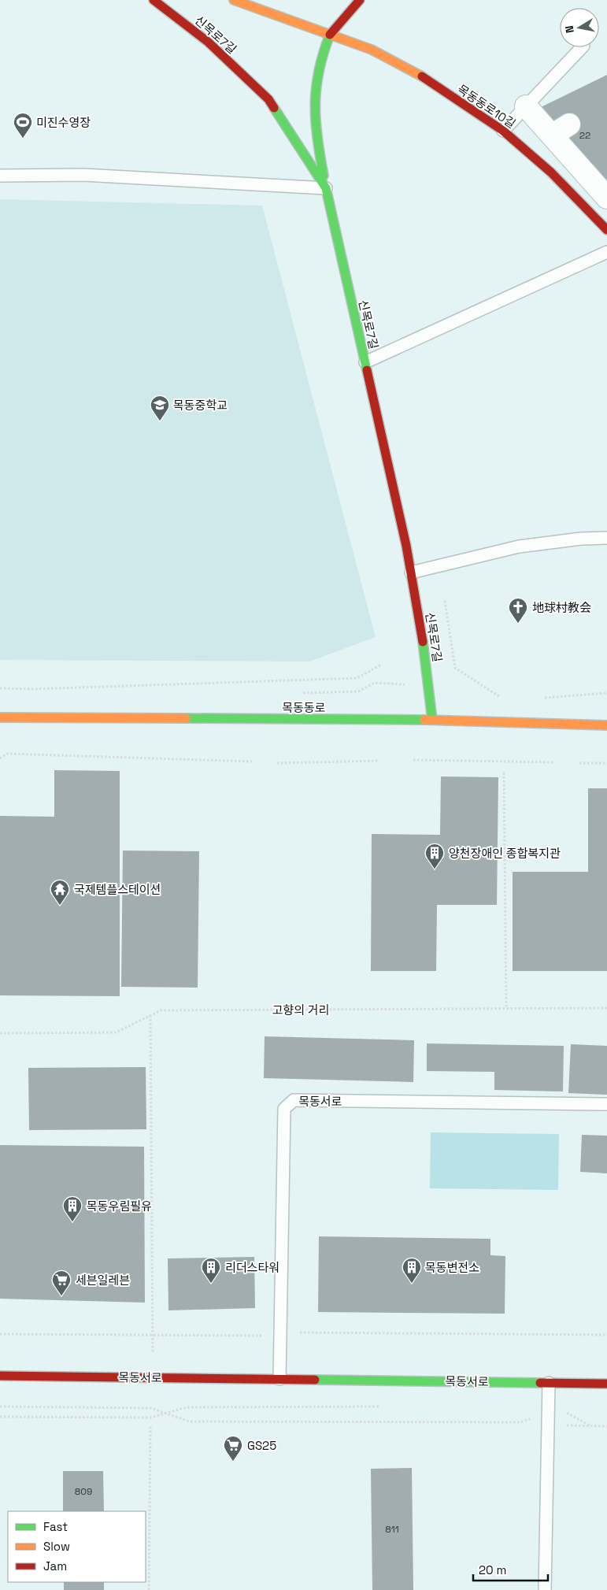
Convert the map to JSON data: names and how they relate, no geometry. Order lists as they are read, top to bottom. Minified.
{"streets":{"main road":["신목로7길","목동동로10길","목동동로","목동서로"],"path":["고향의 거리"]},"crossings":[["신목로7길","목동동로"]],"places":{"sports":["미진수영장"],"school or university":["목동중학교"],"church":["地球村教会"],"building":["양천장애인 종합복지관","목동우림필유","리더스타워","목동변전소"],"temple":["국제템플스테이션"],"supermarket":["세븐일레븐","GS25"]},"house_numbers":["22","809","811"],"legend":["Fast","Slow","Jam"],"scale_bar":"20 m","north":"left"}
